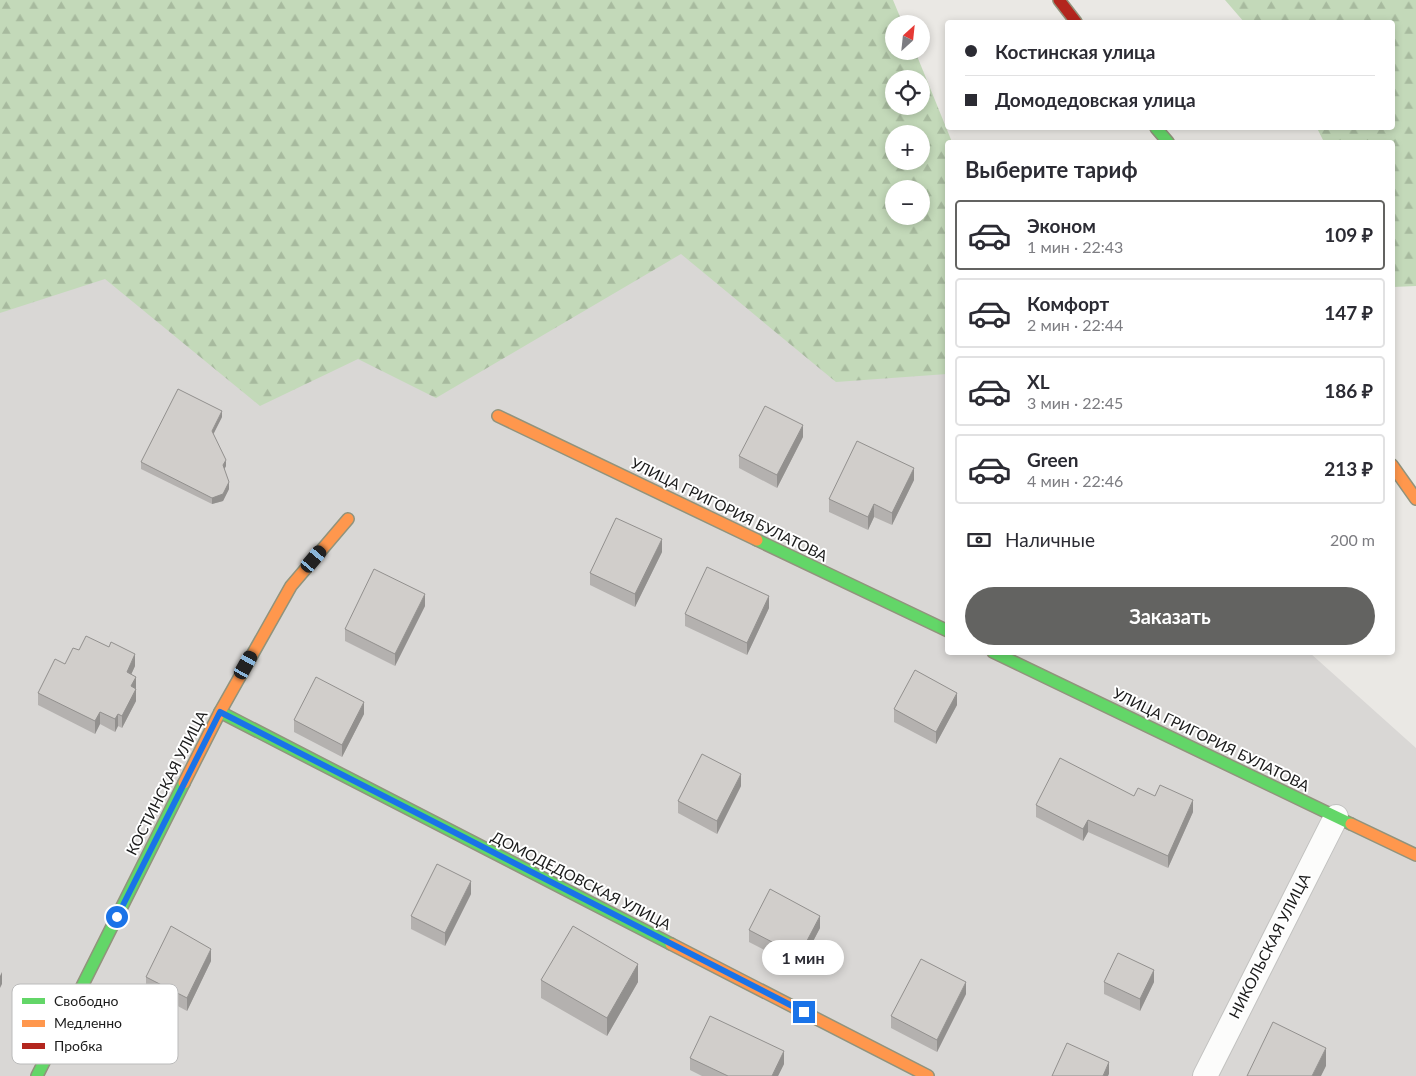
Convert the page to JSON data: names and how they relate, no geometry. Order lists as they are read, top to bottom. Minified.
{"streets":{"main road":["УЛИЦА ГРИГОРИЯ БУЛАТОВА","КОСТИНСКАЯ УЛИЦА","ДОМОДЕДОВСКАЯ УЛИЦА"],"street":["НИКОЛЬСКАЯ УЛИЦА"]},"crossings":[["УЛИЦА ГРИГОРИЯ БУЛАТОВА","НИКОЛЬСКАЯ УЛИЦА"],["КОСТИНСКАЯ УЛИЦА","ДОМОДЕДОВСКАЯ УЛИЦА"]],"legend":["Свободно","Медленно","Пробка"],"north":"top right","page":{"map_buttons":["+","−"],"banner":["Костинская улица","Домодедовская улица"],"heading":"Выберите тариф","list":[{"name":"Эконом","note":"1 мин · 22:43","value":"109 ₽"},{"name":"Комфорт","note":"2 мин · 22:44","value":"147 ₽"},{"name":"XL","note":"3 мин · 22:45","value":"186 ₽"},{"name":"Green","note":"4 мин · 22:46","value":"213 ₽"}],"pay":["Наличные","200 m"],"buttons":"Заказать","bubble":"1 мин"}}
